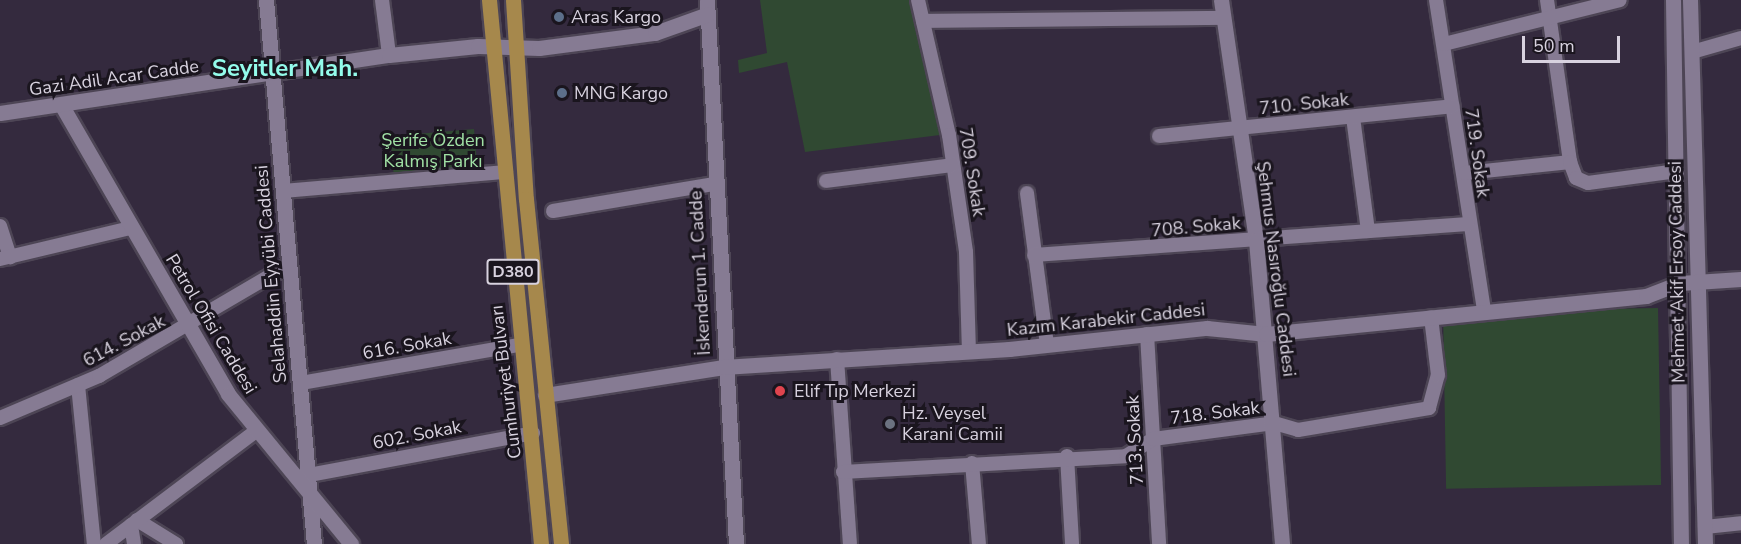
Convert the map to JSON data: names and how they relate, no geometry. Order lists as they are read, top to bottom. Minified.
{"streets":{"main road":["D380","Cumhuriyet Bulvarı"],"street":["Gazi Adil Acar Cadde","710. Sokak","719. Sokak","709. Sokak","708. Sokak","Şehmus Nasıroğlu Caddesi","Mehmet Akif Ersoy Caddesi","İskenderun 1. Cadde","Selahaddin Eyyübi Caddesi","Kazım Karabekir Caddesi","Petrol Ofisi Caddesi","614. Sokak","616. Sokak","718. Sokak","602. Sokak","713. Sokak"]},"crossings":[["Gazi Adil Acar Cadde","İskenderun 1. Cadde"],["Gazi Adil Acar Cadde","Selahaddin Eyyübi Caddesi"],["Gazi Adil Acar Cadde","Petrol Ofisi Caddesi"],["Gazi Adil Acar Cadde","Cumhuriyet Bulvarı"],["710. Sokak","719. Sokak"],["710. Sokak","Şehmus Nasıroğlu Caddesi"],["719. Sokak","708. Sokak"],["719. Sokak","Kazım Karabekir Caddesi"],["709. Sokak","Kazım Karabekir Caddesi"],["708. Sokak","Şehmus Nasıroğlu Caddesi"],["Şehmus Nasıroğlu Caddesi","Kazım Karabekir Caddesi"],["Şehmus Nasıroğlu Caddesi","718. Sokak"],["Mehmet Akif Ersoy Caddesi","Kazım Karabekir Caddesi"],["İskenderun 1. Cadde","Kazım Karabekir Caddesi"],["Selahaddin Eyyübi Caddesi","Petrol Ofisi Caddesi"],["Selahaddin Eyyübi Caddesi","614. Sokak"],["Selahaddin Eyyübi Caddesi","616. Sokak"],["Selahaddin Eyyübi Caddesi","602. Sokak"],["Kazım Karabekir Caddesi","Cumhuriyet Bulvarı"],["Kazım Karabekir Caddesi","718. Sokak"],["Kazım Karabekir Caddesi","713. Sokak"],["Petrol Ofisi Caddesi","614. Sokak"],["616. Sokak","Cumhuriyet Bulvarı"],["Cumhuriyet Bulvarı","602. Sokak"],["718. Sokak","713. Sokak"]],"districts":["Seyitler Mah."],"parks":["Şerife Özden Kalmış Parkı"],"places":["Aras Kargo","MNG Kargo","Elif Tıp Merkezi","Hz. Veysel Karani Camii"],"scale_bar":"50 m"}
